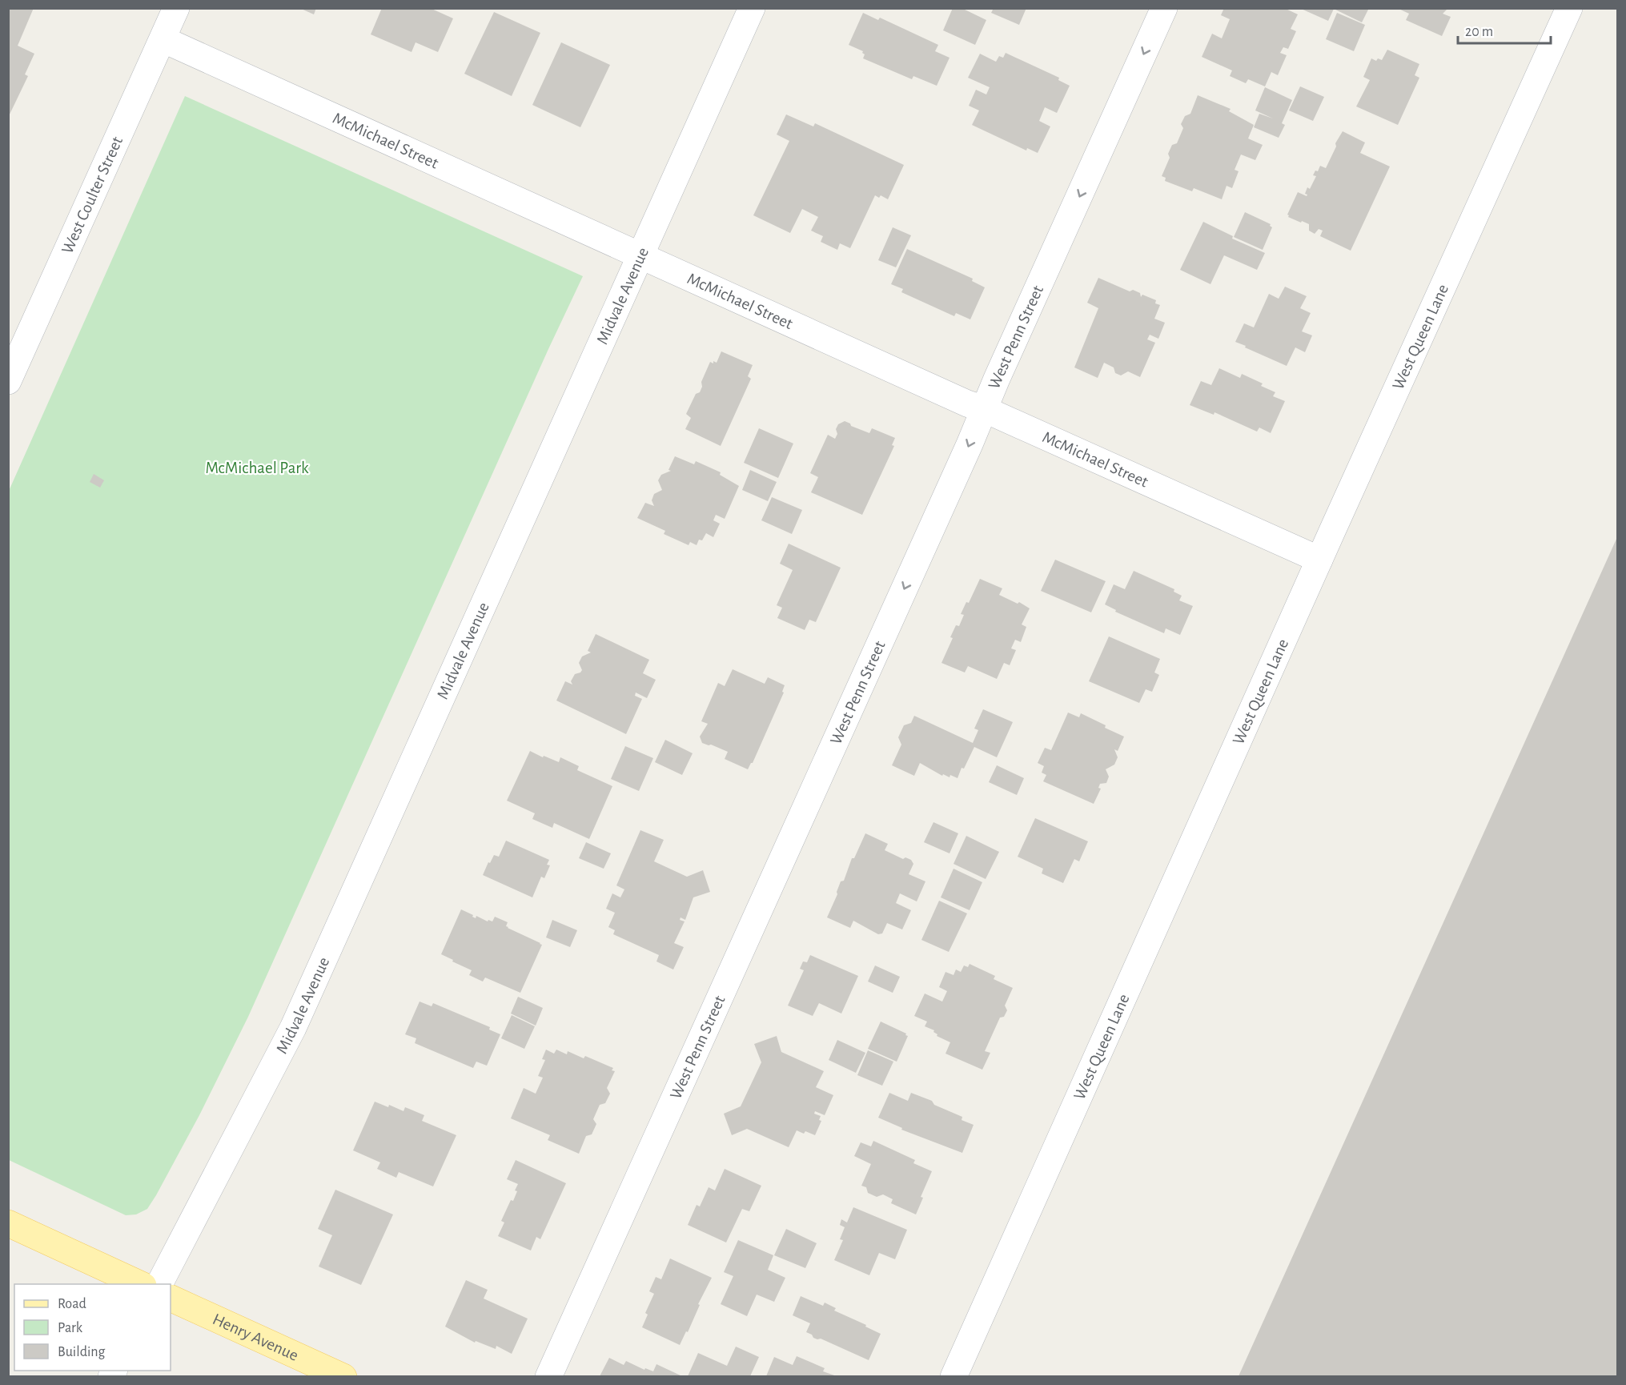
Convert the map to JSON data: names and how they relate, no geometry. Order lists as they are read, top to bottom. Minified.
{"streets":{"main road":["Henry Avenue"],"street":["McMichael Street","West Coulter Street","Midvale Avenue","West Queen Lane","West Penn Street"]},"crossings":[["McMichael Street","West Coulter Street"],["McMichael Street","Midvale Avenue"],["McMichael Street","West Queen Lane"],["McMichael Street","West Penn Street"]],"one_way":["West Penn Street"],"parks":["McMichael Park"],"legend":["Road","Park","Building"],"scale_bar":"20 m"}
